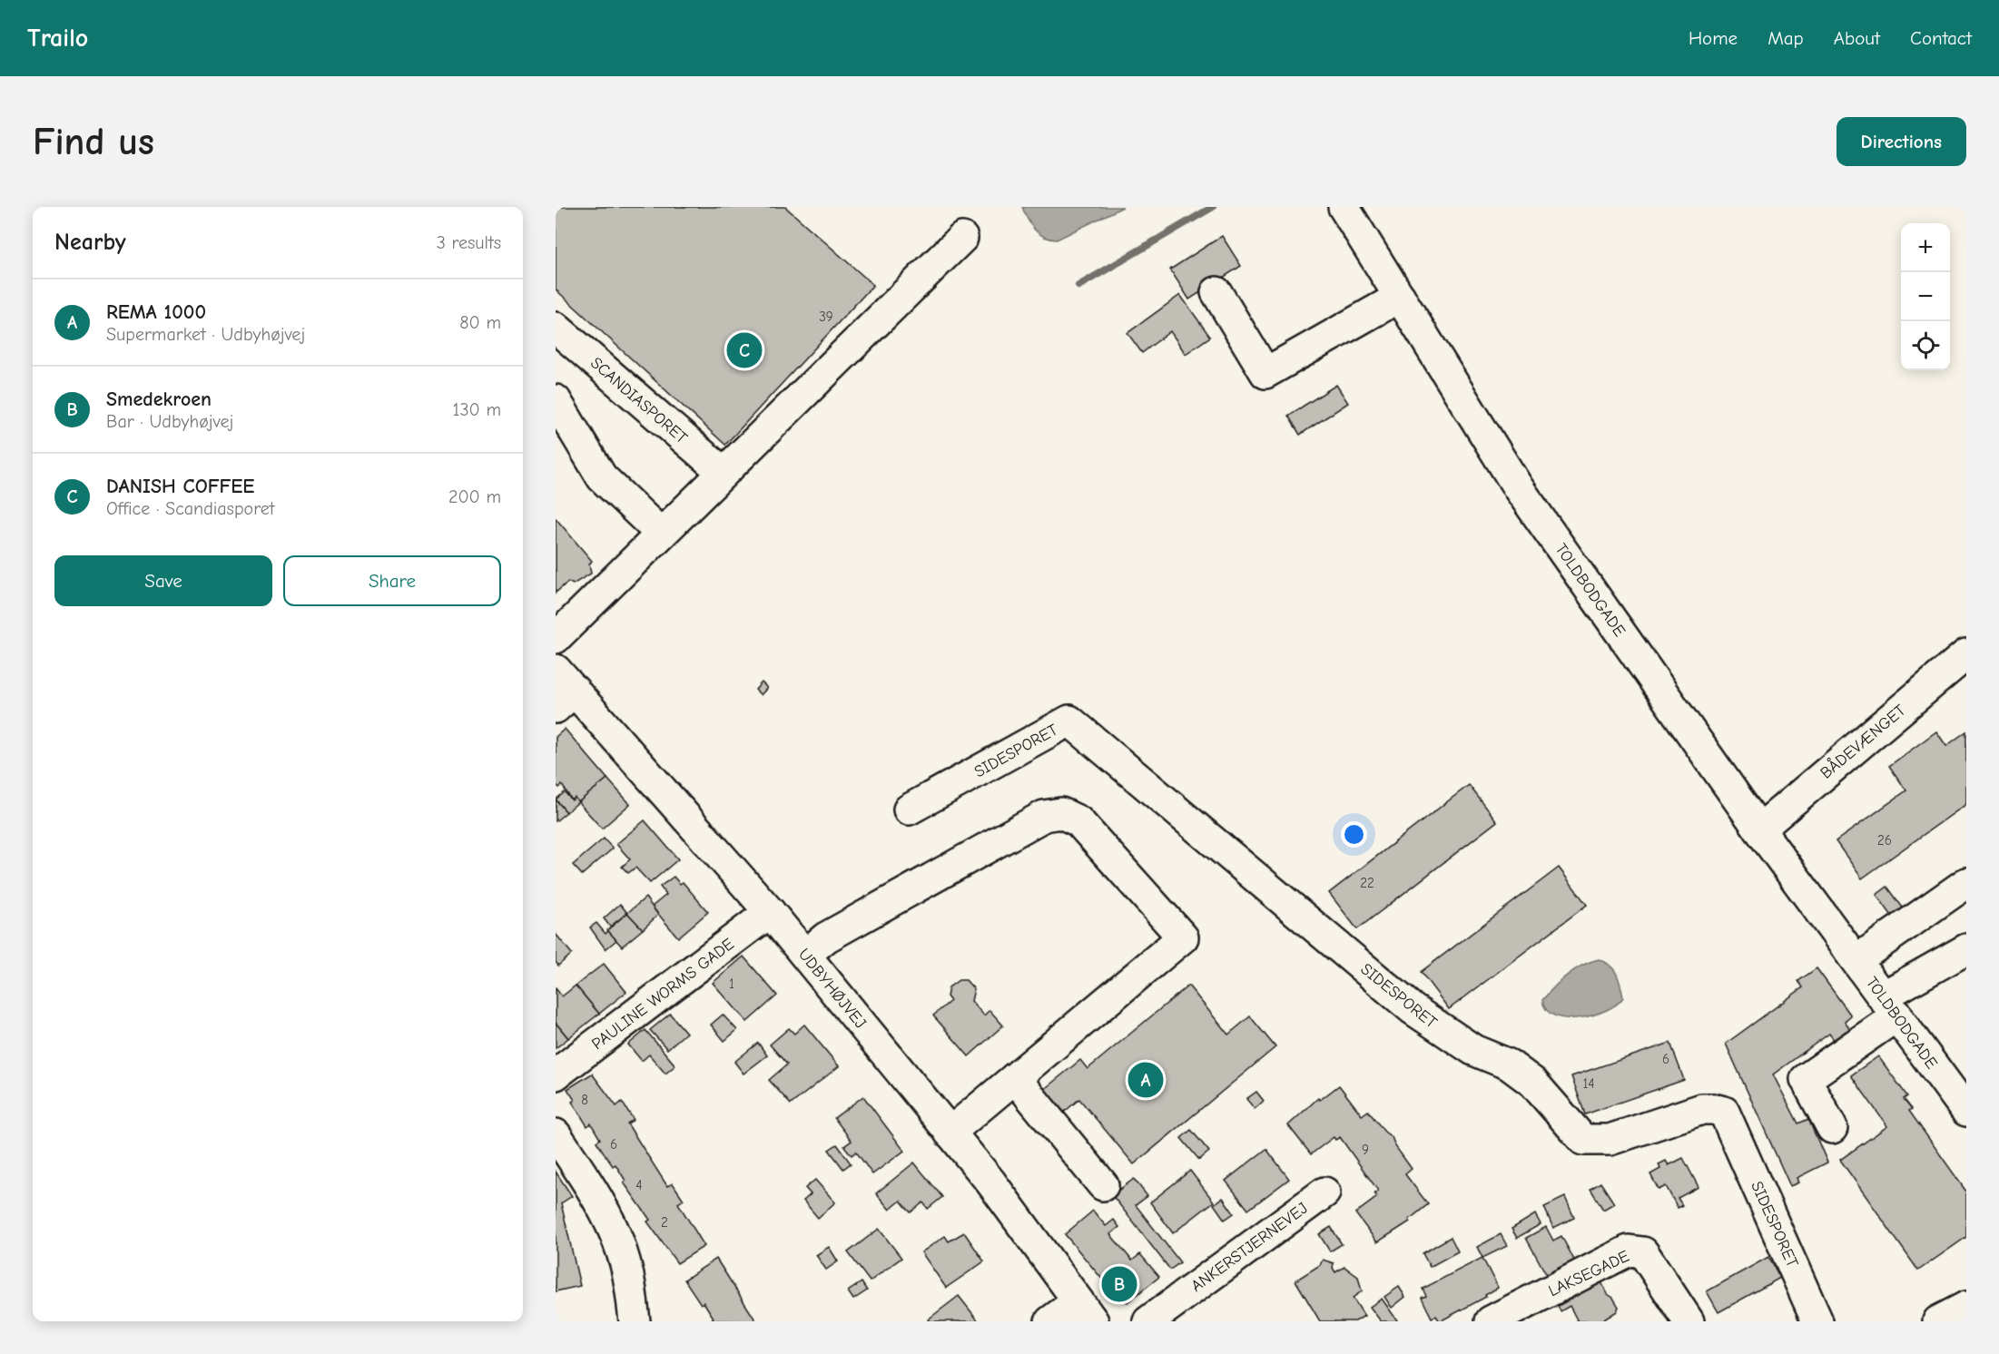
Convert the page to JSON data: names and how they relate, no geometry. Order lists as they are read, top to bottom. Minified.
{"streets":{"street":["SCANDIASPORET","TOLDBODGADE","BÅDEVÆNGET","SIDESPORET","UDBYHØJVEJ","PAULINE WORMS GADE","ANKERSTJERNEVEJ","LAKSEGADE"]},"crossings":[["TOLDBODGADE","BÅDEVÆNGET"],["UDBYHØJVEJ","PAULINE WORMS GADE"]],"house_numbers":["39","26","22","1","6","14","8","6","9","4","2"],"page":{"header":"Trailo","nav":["Home","Map","About","Contact"],"buttons":["Directions",["Save","Share"]],"title":"Find us","heading":["Nearby","3 results"],"map_buttons":["+","−"],"list":[{"mark":"A","name":"REMA 1000","note":"Supermarket · Udbyhøjvej","value":"80 m"},{"mark":"B","name":"Smedekroen","note":"Bar · Udbyhøjvej","value":"130 m"},{"mark":"C","name":"DANISH COFFEE","note":"Office · Scandiasporet","value":"200 m"}],"pins":["C","A","B"]}}
